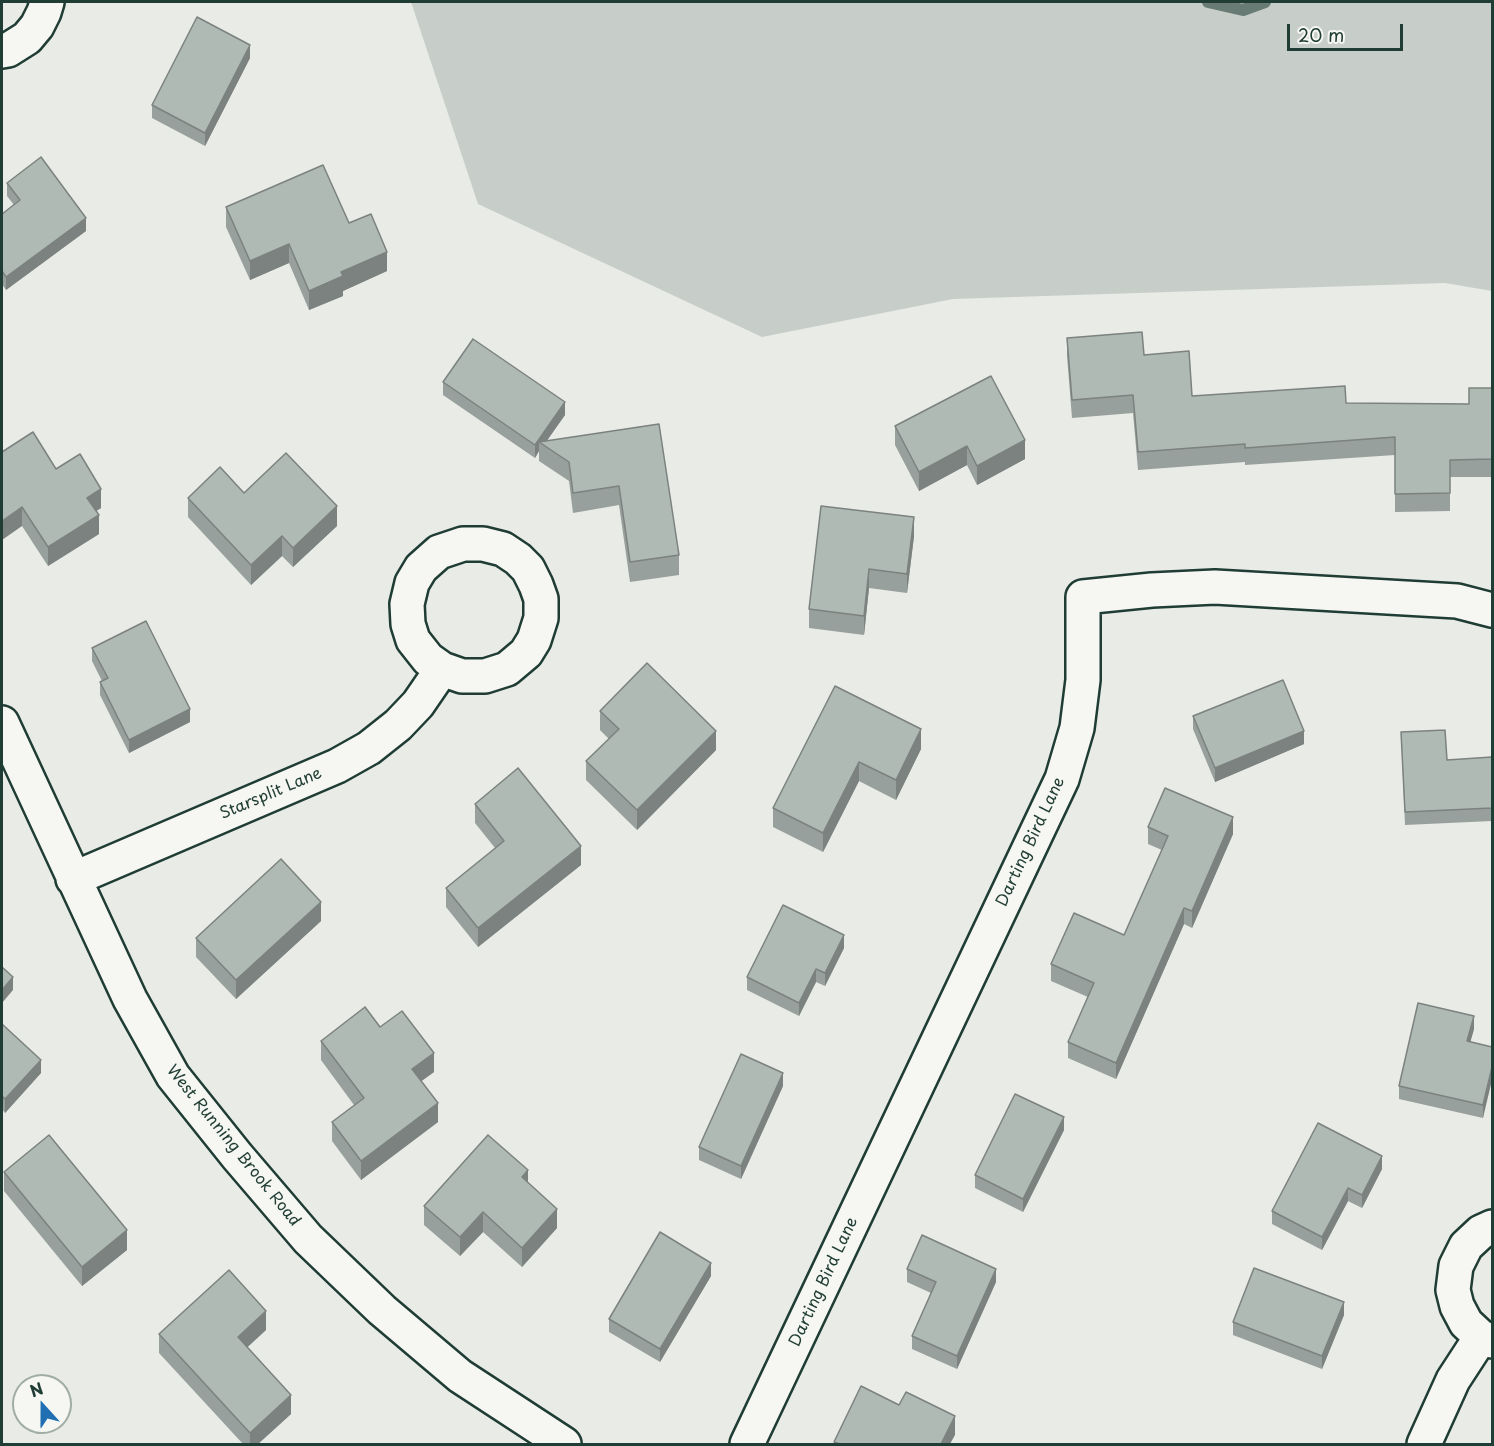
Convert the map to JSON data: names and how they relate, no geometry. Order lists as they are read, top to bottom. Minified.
{"streets":{"street":["Starsplit Lane","Darting Bird Lane","West Running Brook Road"]},"crossings":[["Starsplit Lane","West Running Brook Road"]],"scale_bar":"20 m","north":"top"}
